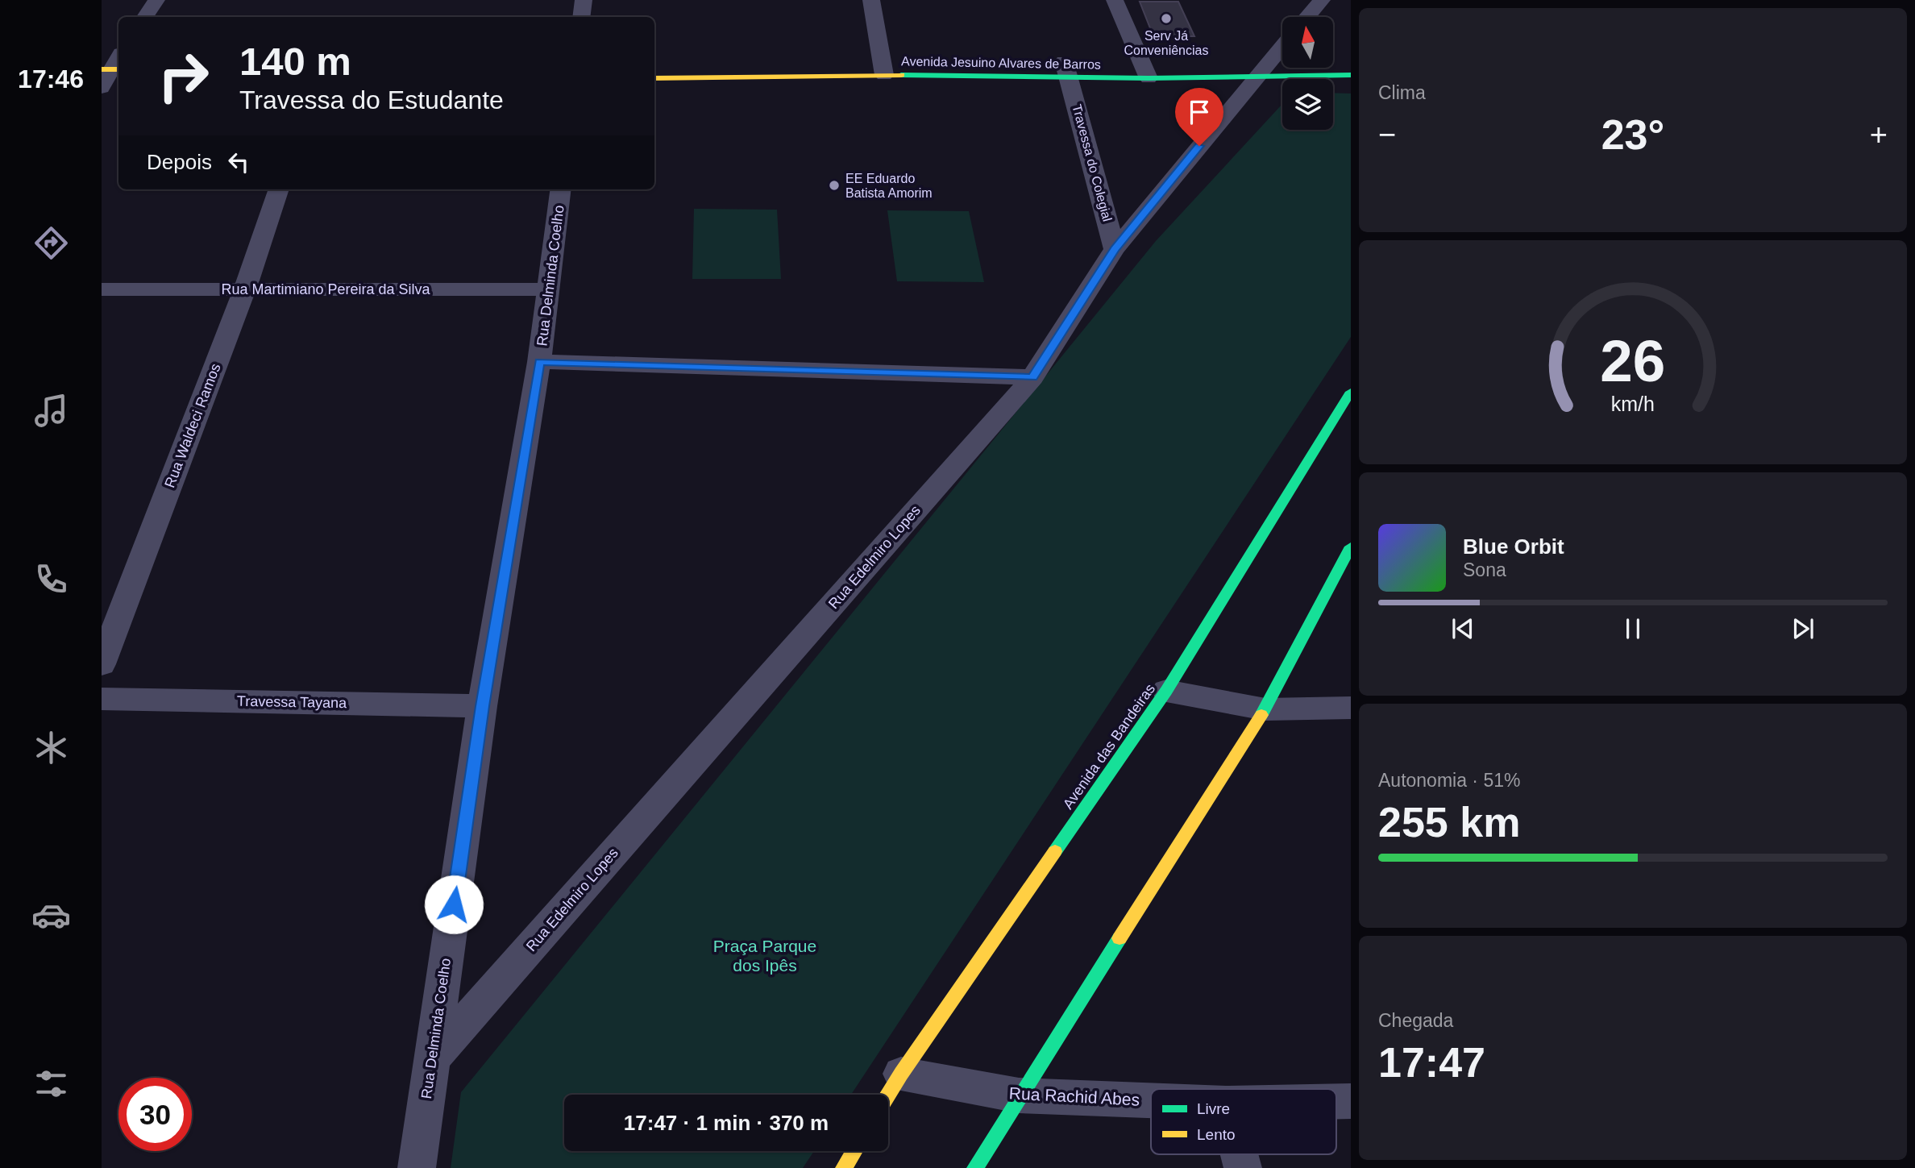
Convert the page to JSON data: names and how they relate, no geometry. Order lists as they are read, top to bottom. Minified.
{"streets":{"street":["Avenida Jesuino Alvares de Barros","Travessa do Colegial","Rua Delminda Coelho","Rua Martimiano Pereira da Silva","Rua Waldeci Ramos","Rua Edelmiro Lopes","Travessa Tayana","Avenida das Bandeiras","Rua Rachid Abes"]},"crossings":[["Avenida Jesuino Alvares de Barros","Travessa do Colegial"],["Avenida Jesuino Alvares de Barros","Rua Edelmiro Lopes"],["Travessa do Colegial","Rua Edelmiro Lopes"],["Rua Delminda Coelho","Rua Martimiano Pereira da Silva"],["Rua Delminda Coelho","Rua Edelmiro Lopes"],["Rua Delminda Coelho","Travessa Tayana"],["Rua Martimiano Pereira da Silva","Rua Waldeci Ramos"],["Avenida das Bandeiras","Rua Rachid Abes"]],"parks":["Praça Parque dos Ipês"],"places":["Serv Já Conveniências","EE Eduardo Batista Amorim"],"legend":["Livre","Lento"],"north":"top","page":{"tabs":"17:46","tile":["Clima",["Autonomia · 51%","255 km"],["Chegada","17:47"]],"turn":["140 m","Travessa do Estudante"],"heat":["−","23°","+"],"then":"Depois","song":["Blue Orbit","Sona"],"limit":"30","trip":"17:47 · 1 min · 370 m","gauge":["26","km/h"]}}
